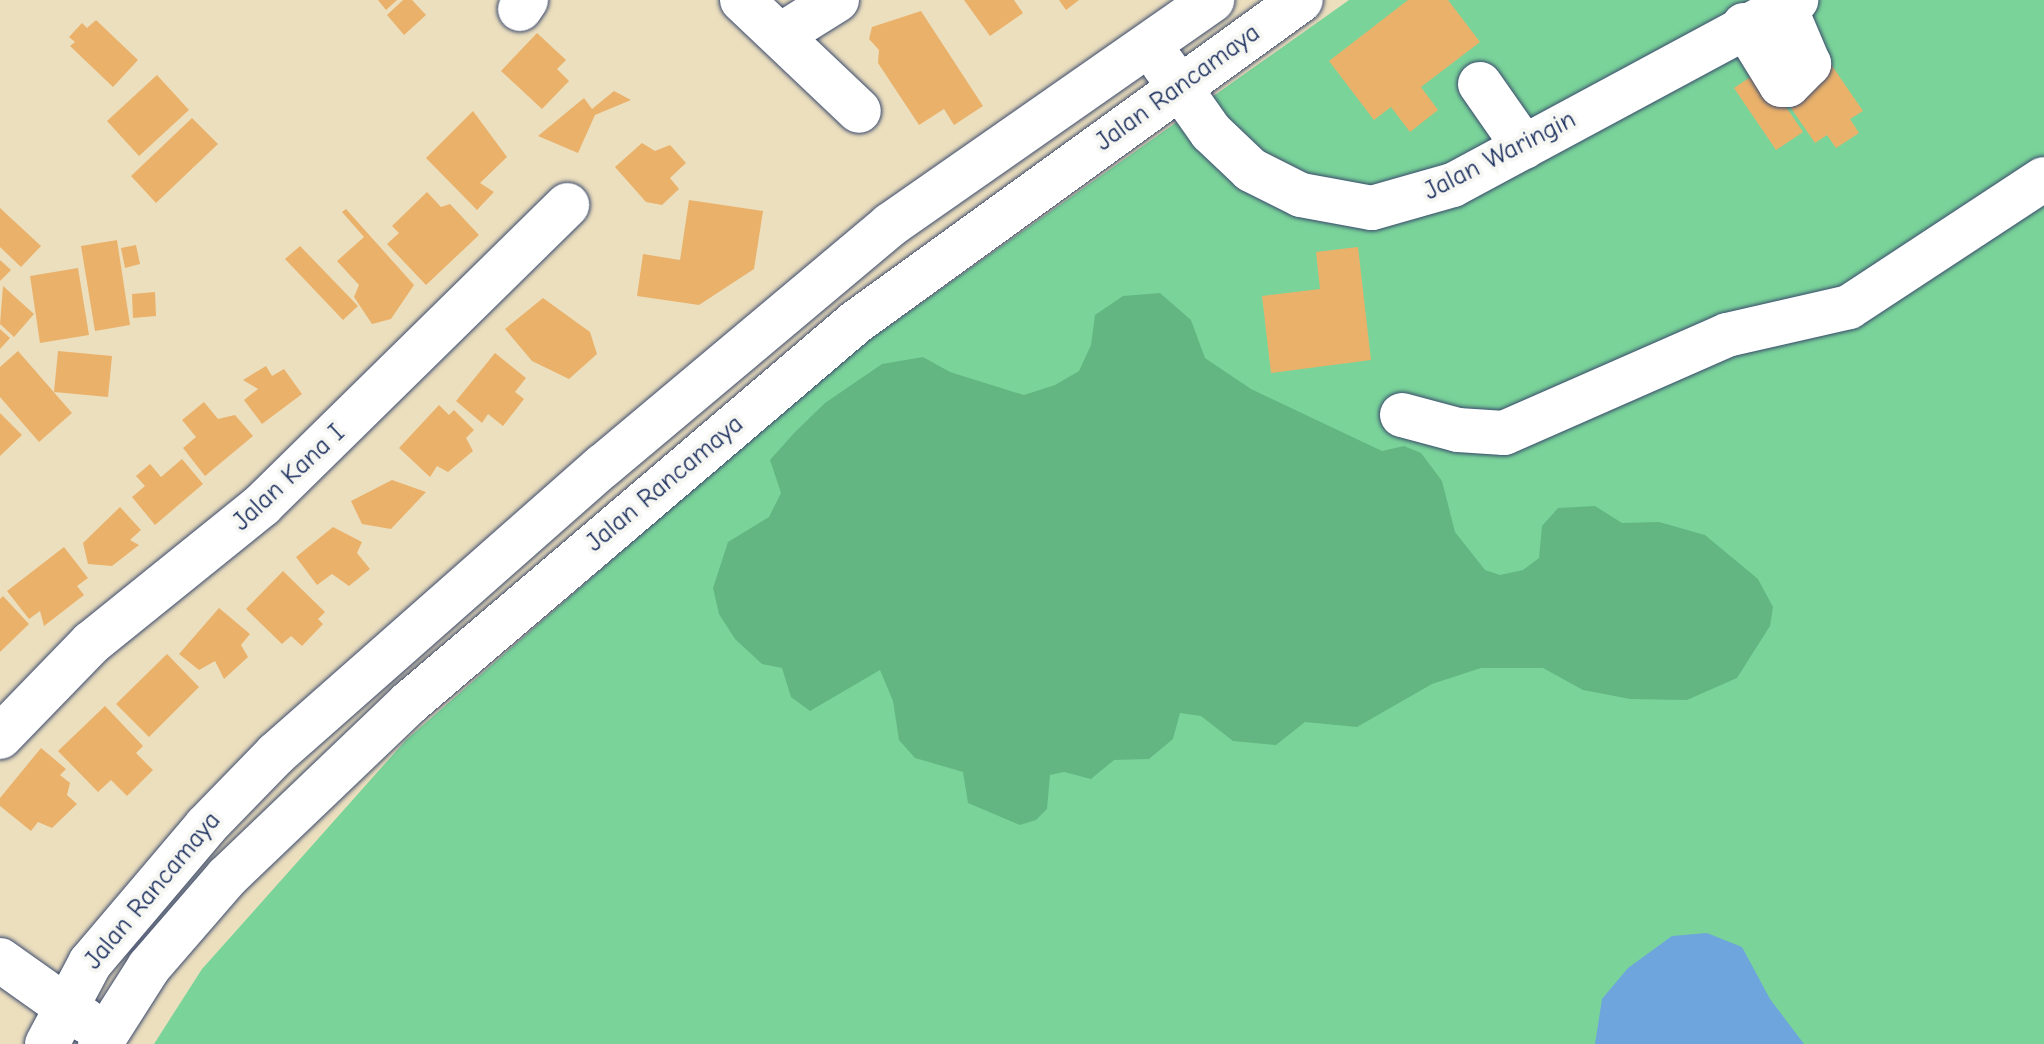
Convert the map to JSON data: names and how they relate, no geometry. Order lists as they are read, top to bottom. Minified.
{"streets":{"street":["Jalan Rancamaya","Jalan Waringin","Jalan Kana I"]},"crossings":[["Jalan Rancamaya","Jalan Waringin"]]}
